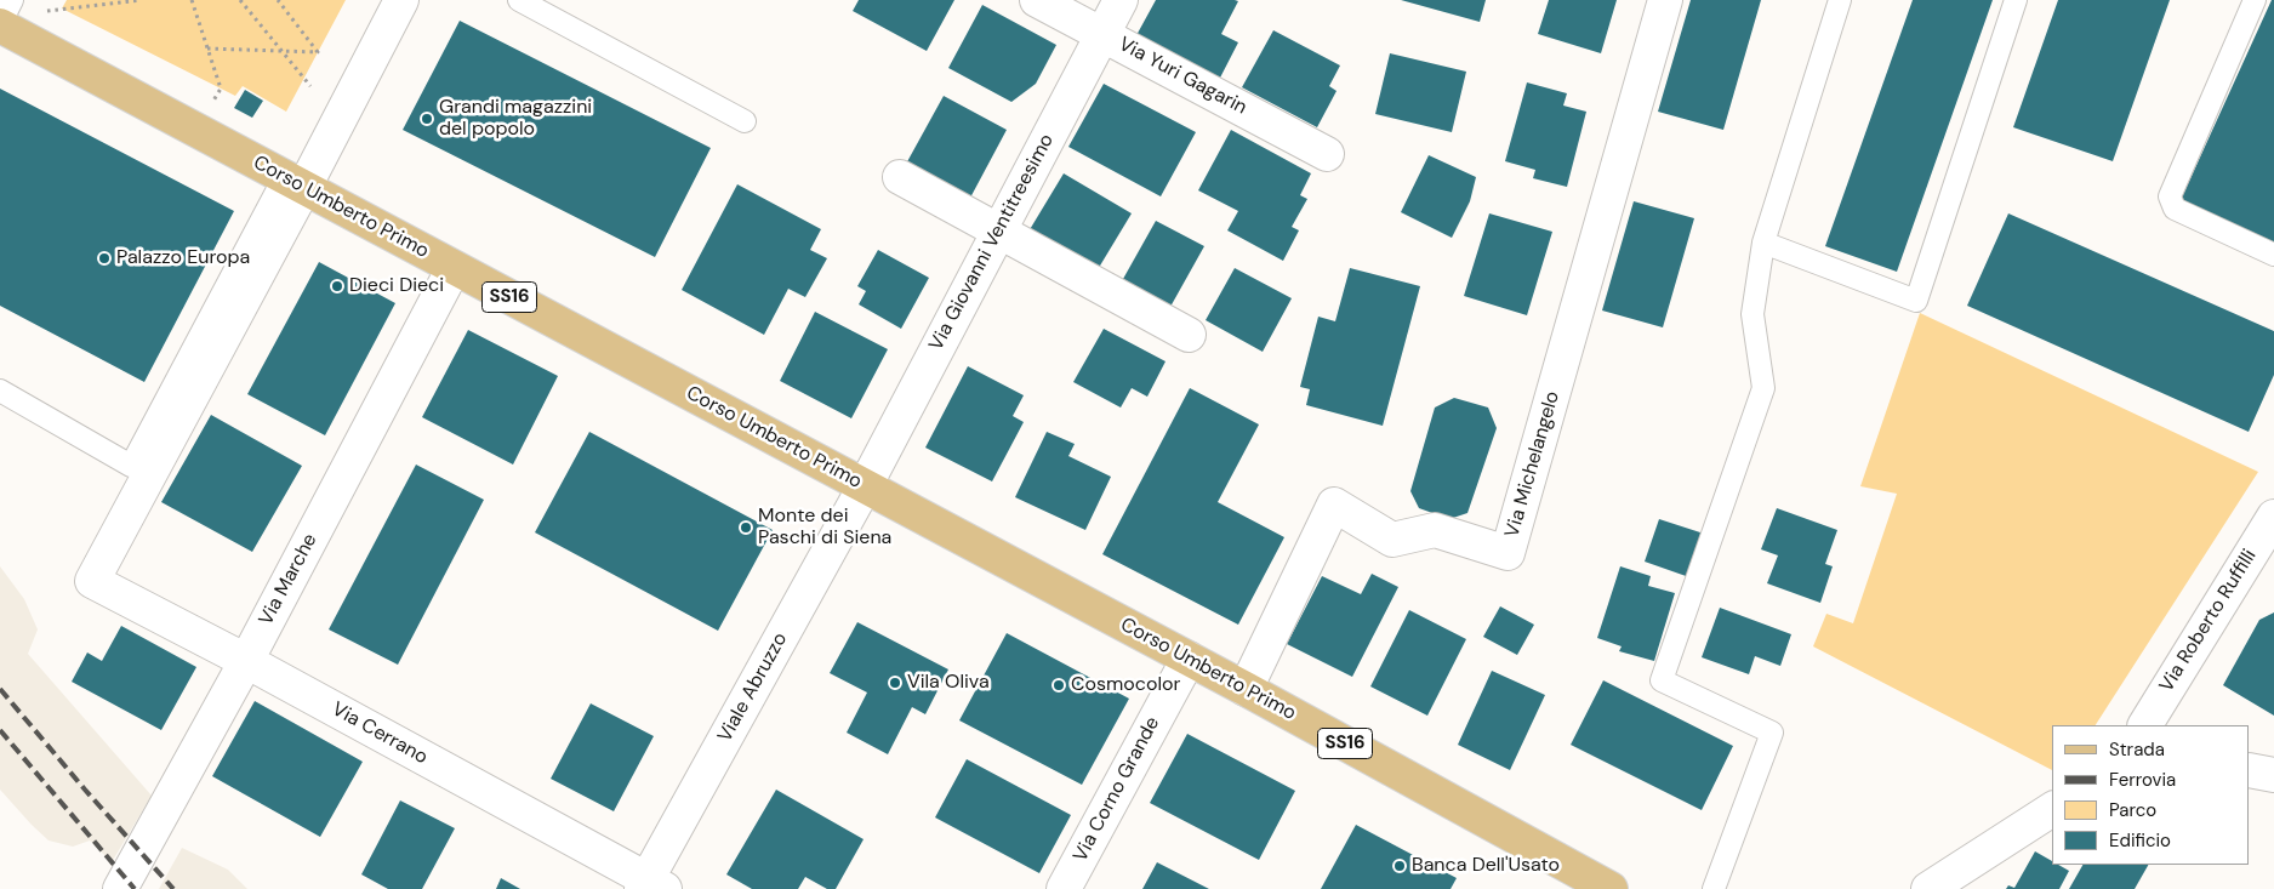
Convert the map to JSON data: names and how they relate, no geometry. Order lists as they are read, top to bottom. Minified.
{"streets":{"main road":["Corso Umberto Primo","SS16"],"street":["Via Yuri Gagarin","Via Giovanni Ventitreesimo","Via Michelangelo","Via Marche","Via Roberto Ruffilli","Viale Abruzzo","Via Cerrano","Via Corno Grande"]},"crossings":[["Via Yuri Gagarin","Via Giovanni Ventitreesimo"],["Corso Umberto Primo","Via Giovanni Ventitreesimo"],["Corso Umberto Primo","Via Michelangelo"],["Corso Umberto Primo","Via Marche"],["Corso Umberto Primo","Viale Abruzzo"],["Corso Umberto Primo","Via Cerrano"],["Corso Umberto Primo","Via Corno Grande"],["Via Giovanni Ventitreesimo","Viale Abruzzo"],["Via Marche","Via Cerrano"],["Viale Abruzzo","Via Cerrano"]],"places":["Grandi magazzini del popolo","Palazzo Europa","Dieci Dieci","Monte dei Paschi di Siena","Vila Oliva","Cosmocolor","Banca Dell'Usato"],"legend":["Strada","Ferrovia","Parco","Edificio"]}
